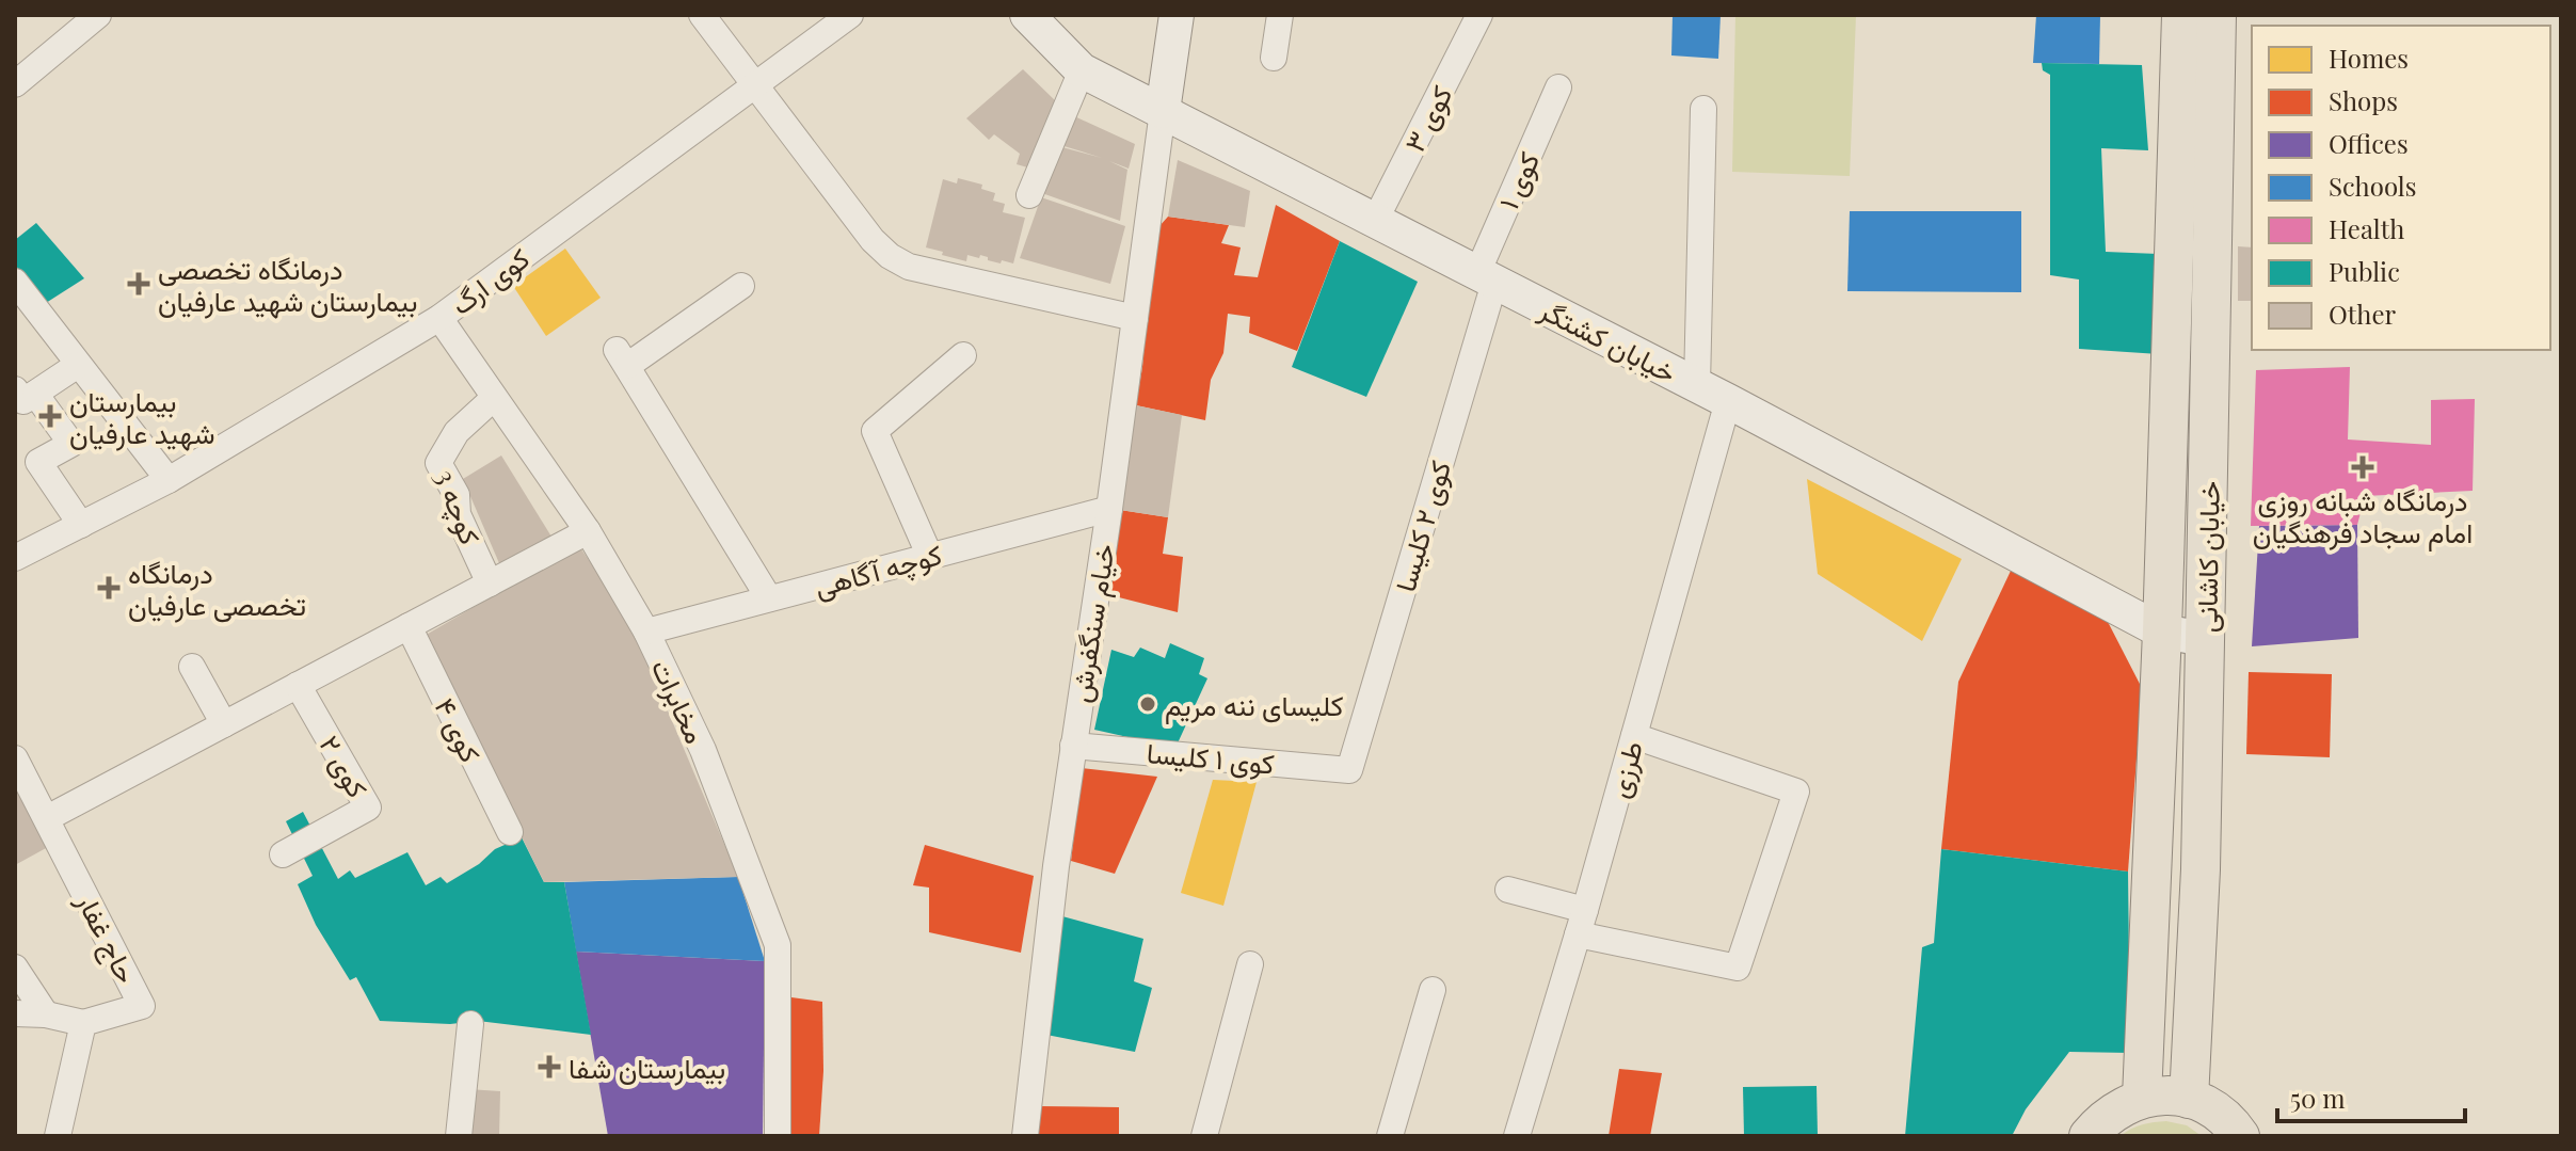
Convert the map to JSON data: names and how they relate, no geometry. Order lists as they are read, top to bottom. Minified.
{"streets":{"main road":["خیابان کاشانی"],"street":["کوی ۳","کوی ۱","کوی ارگ","خیابان کشتگر","کوچه 3","کوی ۲ کلیسا","کوچه آگاهی","خیام سنگفرش","مخابرات","کوی ۴","کوی ۱ کلیسا","کوی ۲","طرزی","حاج غفار"]},"crossings":[["کوی ۳","خیابان کشتگر"],["کوی ۱","خیابان کشتگر"],["کوی ۱","کوی ۲ کلیسا"],["کوی ارگ","مخابرات"],["خیابان کشتگر","کوی ۲ کلیسا"],["خیابان کشتگر","خیابان کاشانی"],["خیابان کشتگر","خیام سنگفرش"],["خیابان کشتگر","طرزی"],["کوچه 3","مخابرات"],["کوی ۲ کلیسا","کوی ۱ کلیسا"],["کوچه آگاهی","خیام سنگفرش"],["کوچه آگاهی","مخابرات"],["خیام سنگفرش","کوی ۱ کلیسا"]],"places":{"health":["درمانگاه تخصصی بیمارستان شهید عارفیان","بیمارستان شهید عارفیان","درمانگاه شبانه روزی امام سجاد فرهنگیان","درمانگاه تخصصی عارفیان","بیمارستان شفا"],"other":["کلیسای ننه مریم"]},"legend":["Homes","Shops","Offices","Schools","Health","Public","Other"],"scale_bar":"50 m"}
